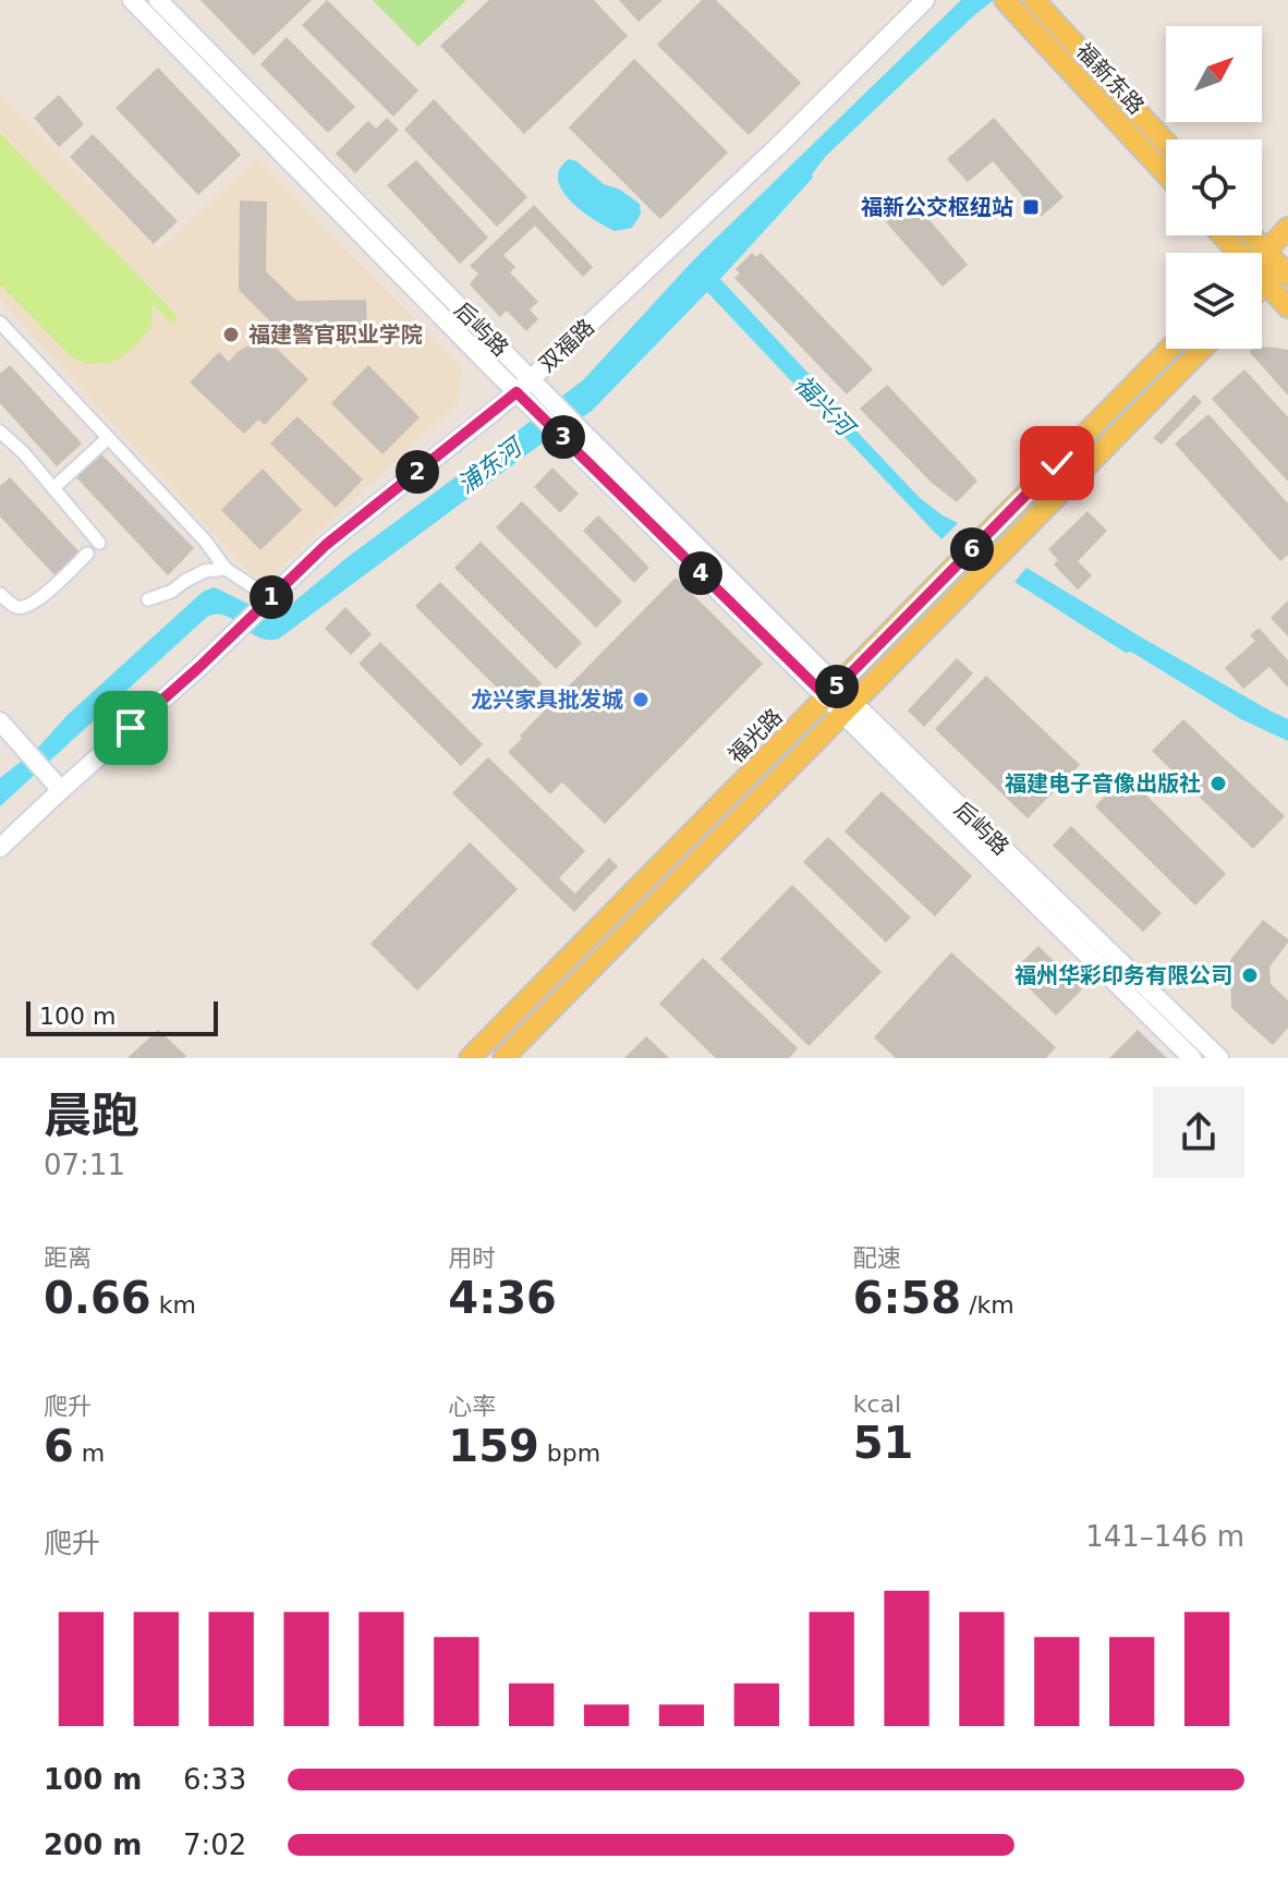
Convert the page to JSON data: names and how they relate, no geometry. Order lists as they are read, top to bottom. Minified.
{"streets":{"main road":["福新东路","后屿路","双福路","福光路"]},"crossings":[["后屿路","双福路"],["后屿路","福光路"]],"water":["福兴河","浦东河"],"places":{"transit":["福新公交枢纽站"],"other":["福建警官职业学院","龙兴家具批发城","福建电子音像出版社","福州华彩印务有限公司"]},"scale_bar":"100 m","north":"top right","page":{"pins":["3","2","6","4","1","5"],"scale":"100 m","heading":["晨跑","07:11"],"stats":[["距离","0.66 km"],["用时","4:36"],["配速","6:58 /km"],["爬升","6 m"],["心率","159 bpm"],["kcal","51"]],"chart":["爬升","141–146 m"],"list":[{"name":"100 m","note":"6:33"},{"name":"200 m","note":"7:02"}]}}
